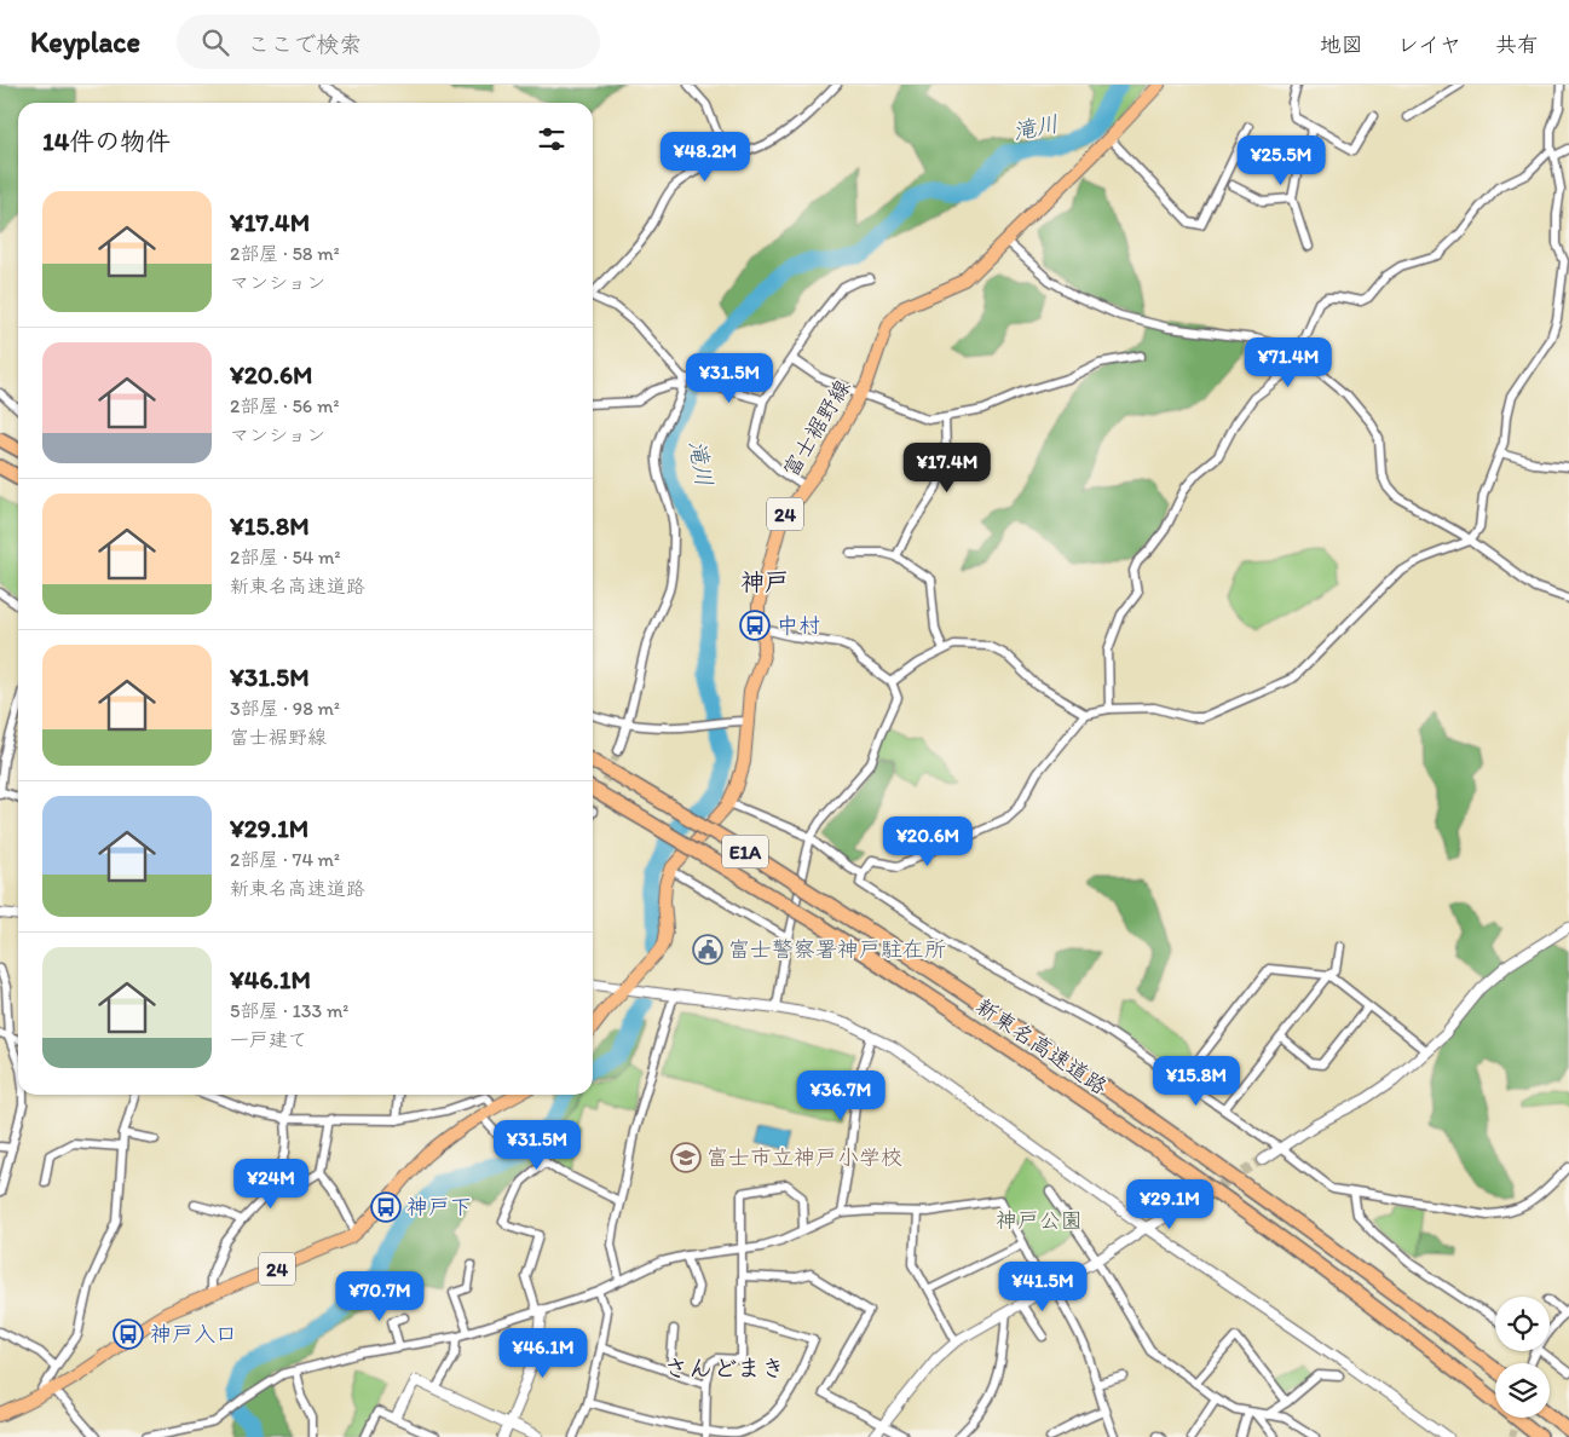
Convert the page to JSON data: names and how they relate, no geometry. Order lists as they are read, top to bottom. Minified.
{"streets":{"highway":["E1A","新東名高速道路"],"main road":["富士裾野線","24"]},"districts":["神戸","さんどまき"],"water":["滝川"],"parks":["神戸公園"],"places":{"bus stop":["中村","神戸下","神戸入口"],"public building":["富士警察署神戸駐在所"],"school or university":["富士市立神戸小学校"]},"page":{"header":"Keyplace","search":"ここで検索","nav":["地図","レイヤ","共有"],"heading":"14件の物件","price":["¥48.2M","¥25.5M","¥71.4M","¥31.5M","¥17.4M","¥20.6M","¥15.8M","¥36.7M","¥31.5M","¥24M","¥29.1M","¥41.5M","¥70.7M","¥46.1M"],"list":[{"name":"¥17.4M","note":"2部屋 · 58 m² · マンション"},{"name":"¥20.6M","note":"2部屋 · 56 m² · マンション"},{"name":"¥15.8M","note":"2部屋 · 54 m² · 新東名高速道路"},{"name":"¥31.5M","note":"3部屋 · 98 m² · 富士裾野線"},{"name":"¥29.1M","note":"2部屋 · 74 m² · 新東名高速道路"},{"name":"¥46.1M","note":"5部屋 · 133 m² · 一戸建て"}]}}
